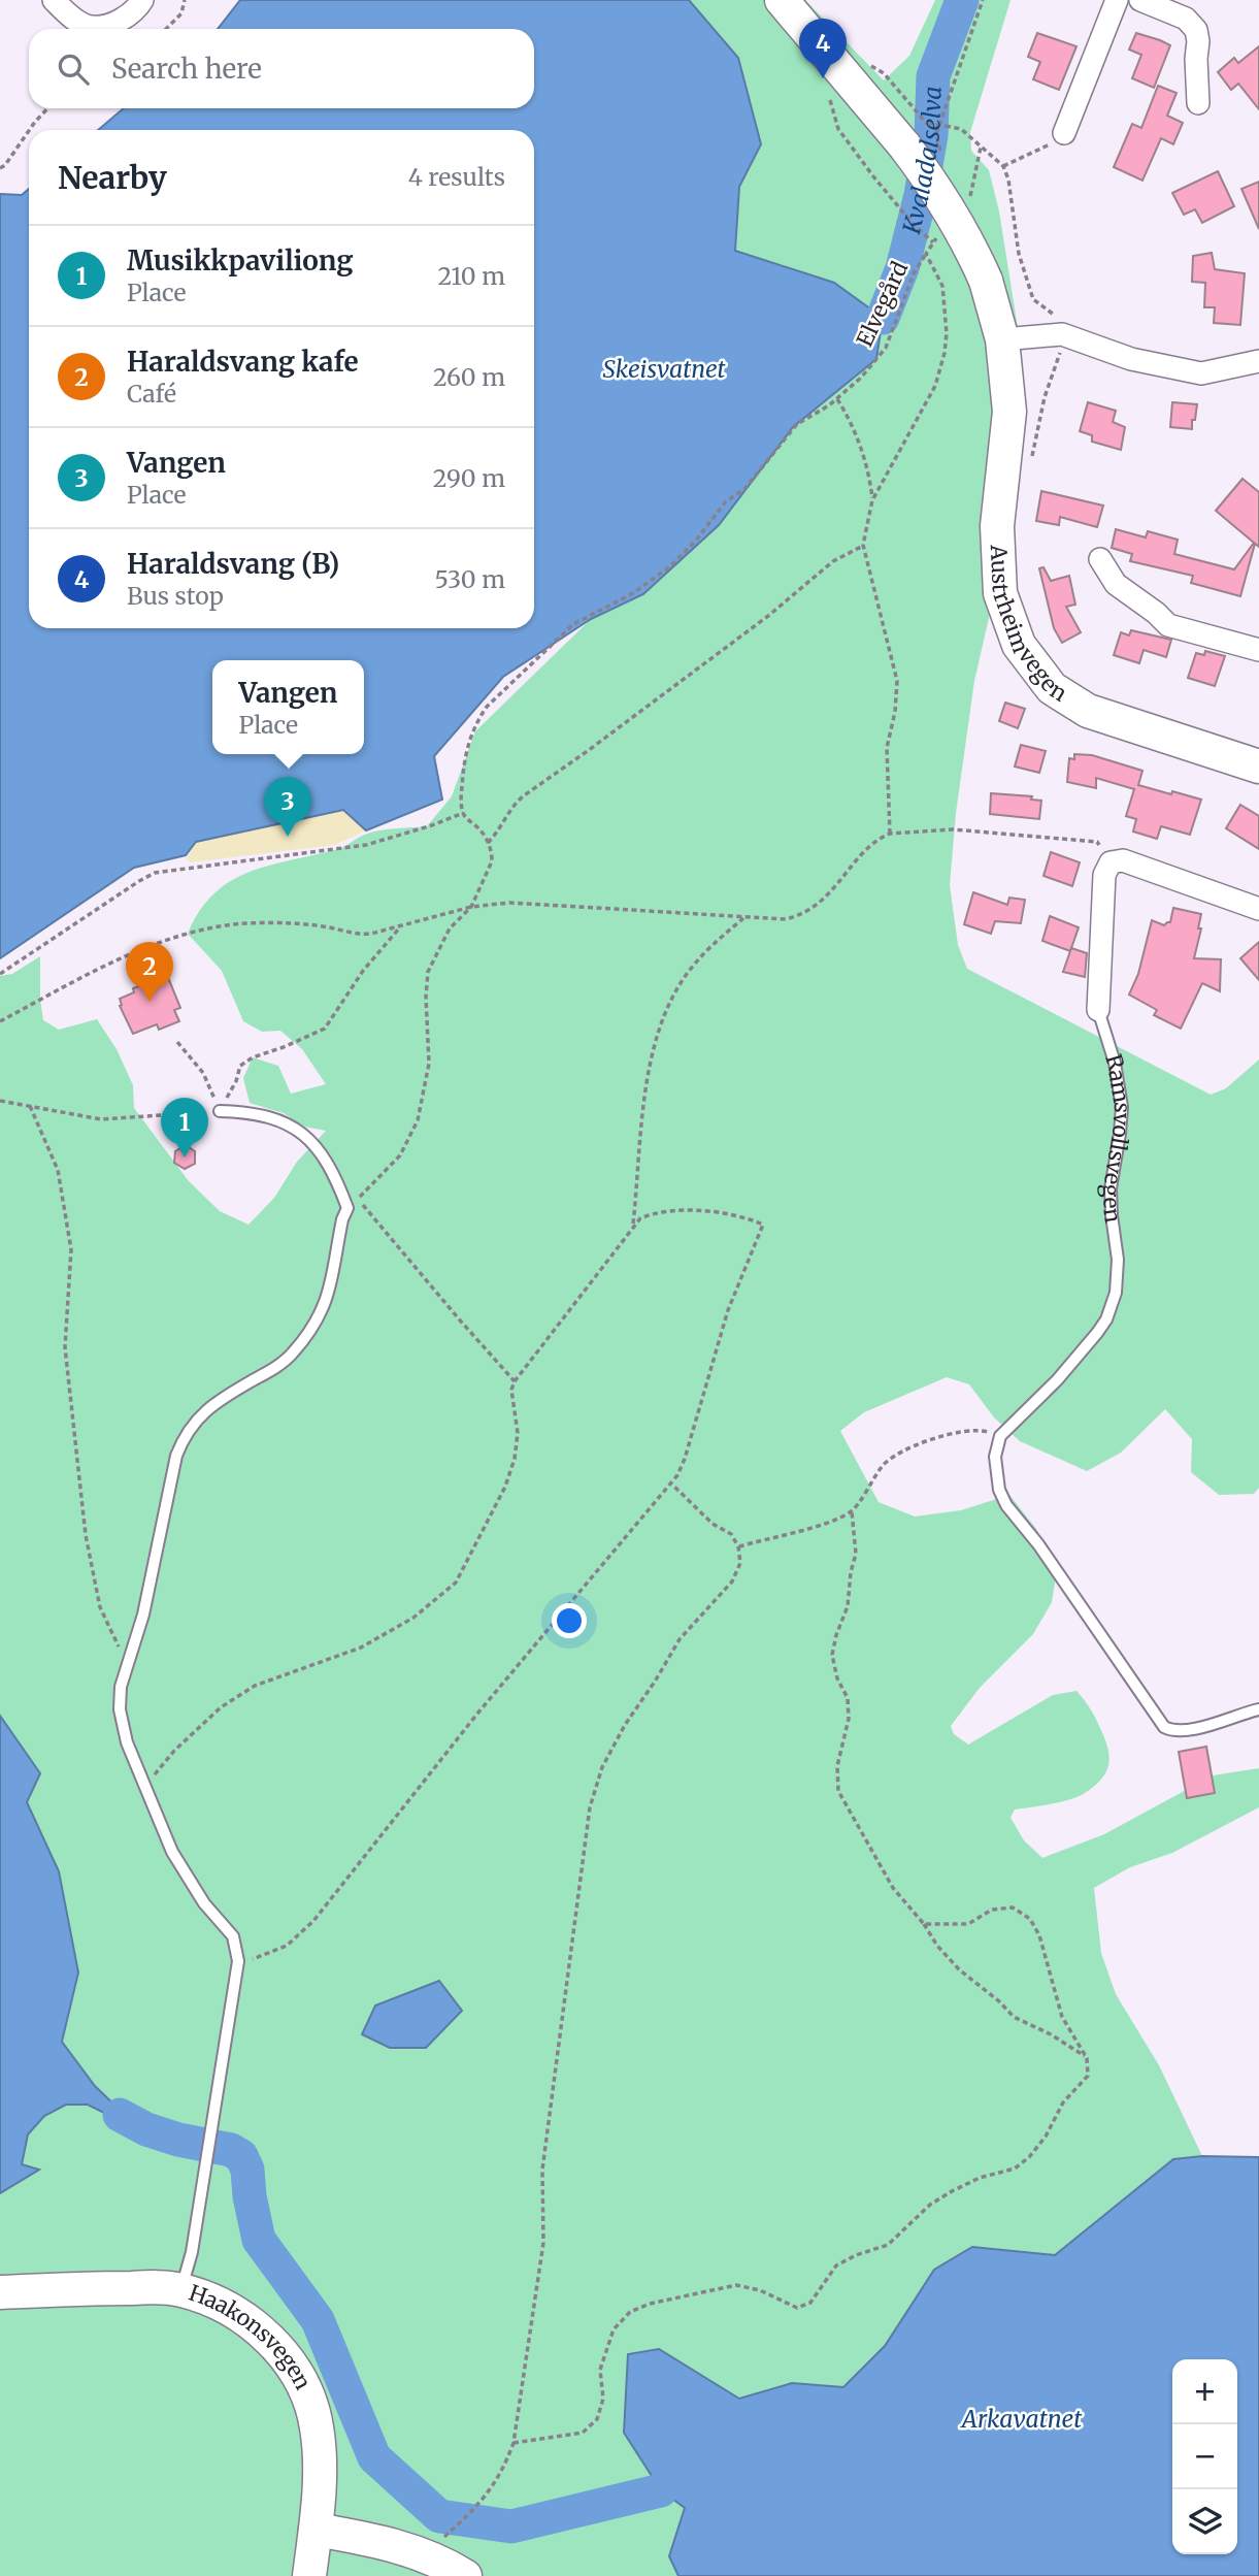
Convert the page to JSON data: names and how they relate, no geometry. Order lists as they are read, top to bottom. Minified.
{"streets":{"main road":["Austrheimvegen","Haakonsvegen"],"street":["Ramsvollsvegen"],"path":["Elvegård"]},"water":["Kvaladalselva","Skeisvatnet","Arkavatnet"],"page":{"pins":["4","3","2","1"],"search":"Search here","heading":["Nearby","4 results"],"list":[{"mark":"1","name":"Musikkpaviliong","note":"Place","value":"210 m"},{"mark":"2","name":"Haraldsvang kafe","note":"Café","value":"260 m"},{"mark":"3","name":"Vangen","note":"Place","value":"290 m"},{"mark":"4","name":"Haraldsvang (B)","note":"Bus stop","value":"530 m"}],"popup":["Vangen","Place"],"map_buttons":["+","−"]}}
